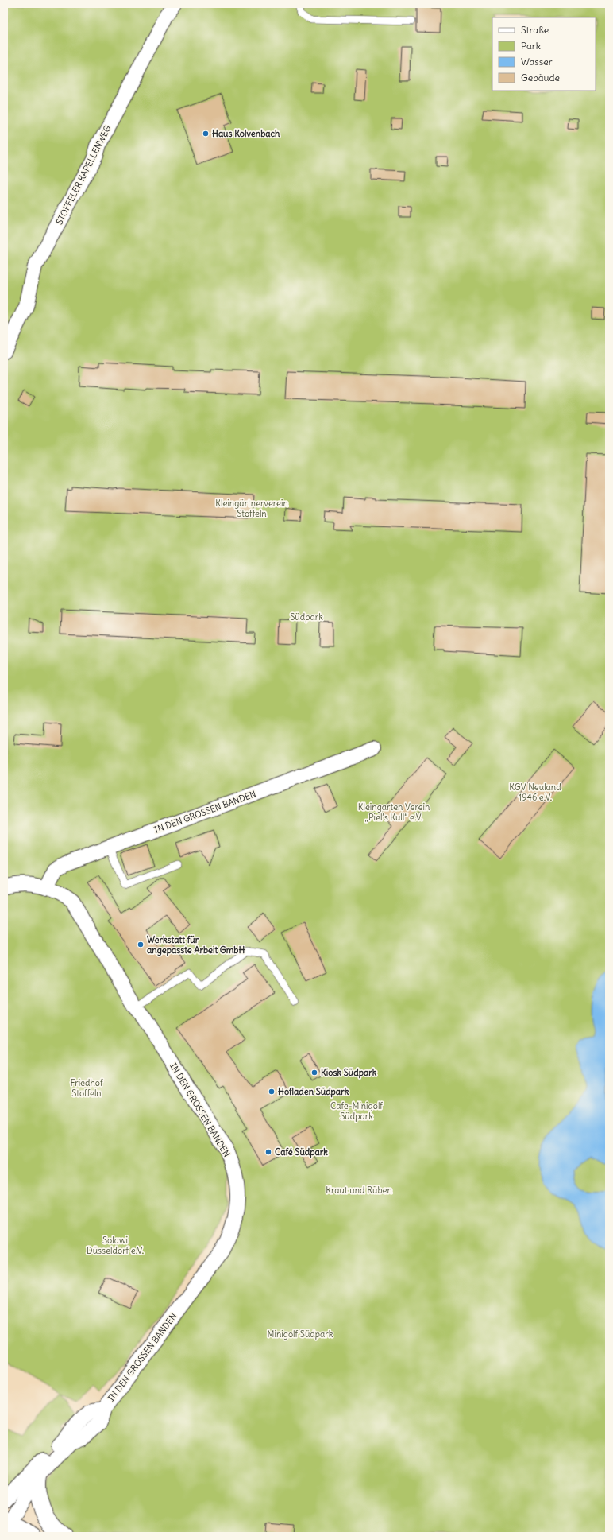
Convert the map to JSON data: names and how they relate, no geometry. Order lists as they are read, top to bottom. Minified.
{"streets":{"street":["STOFFELER KAPELLENWEG","IN DEN GROSSEN BANDEN"]},"parks":["Kleingärtnerverein Stoffeln","Südpark","KGV Neuland 1946 e.V.","Kleingarten Verein „Piel’s Kull“ e.V.","Friedhof Stoffeln","Cafe-Minigolf Südpark","Kraut und Rüben","Solawi Düsseldorf e.V.","Minigolf Südpark"],"places":["Haus Kolvenbach","Werkstatt für angepasste Arbeit GmbH","Kiosk Südpark","Hofladen Südpark","Café Südpark"],"legend":["Straße","Park","Wasser","Gebäude"]}
